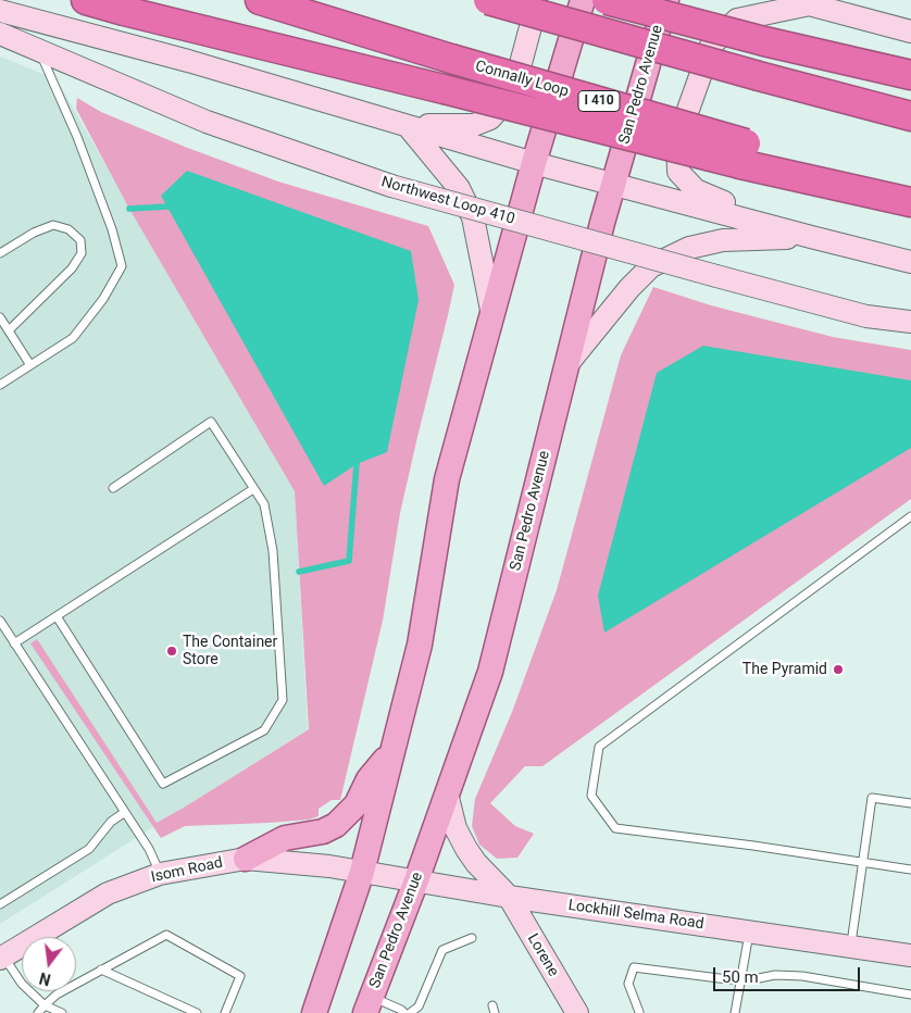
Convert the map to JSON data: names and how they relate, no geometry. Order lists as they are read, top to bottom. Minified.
{"streets":{"highway":["Connally Loop","I 410"],"main road":["San Pedro Avenue","Northwest Loop 410","Isom Road","Lockhill Selma Road","Lorene"]},"crossings":[["San Pedro Avenue","Lockhill Selma Road"],["San Pedro Avenue","Lorene"],["Isom Road","Lockhill Selma Road"],["Lockhill Selma Road","Lorene"]],"places":["The Container Store","The Pyramid"],"scale_bar":"50 m","north":"bottom"}
